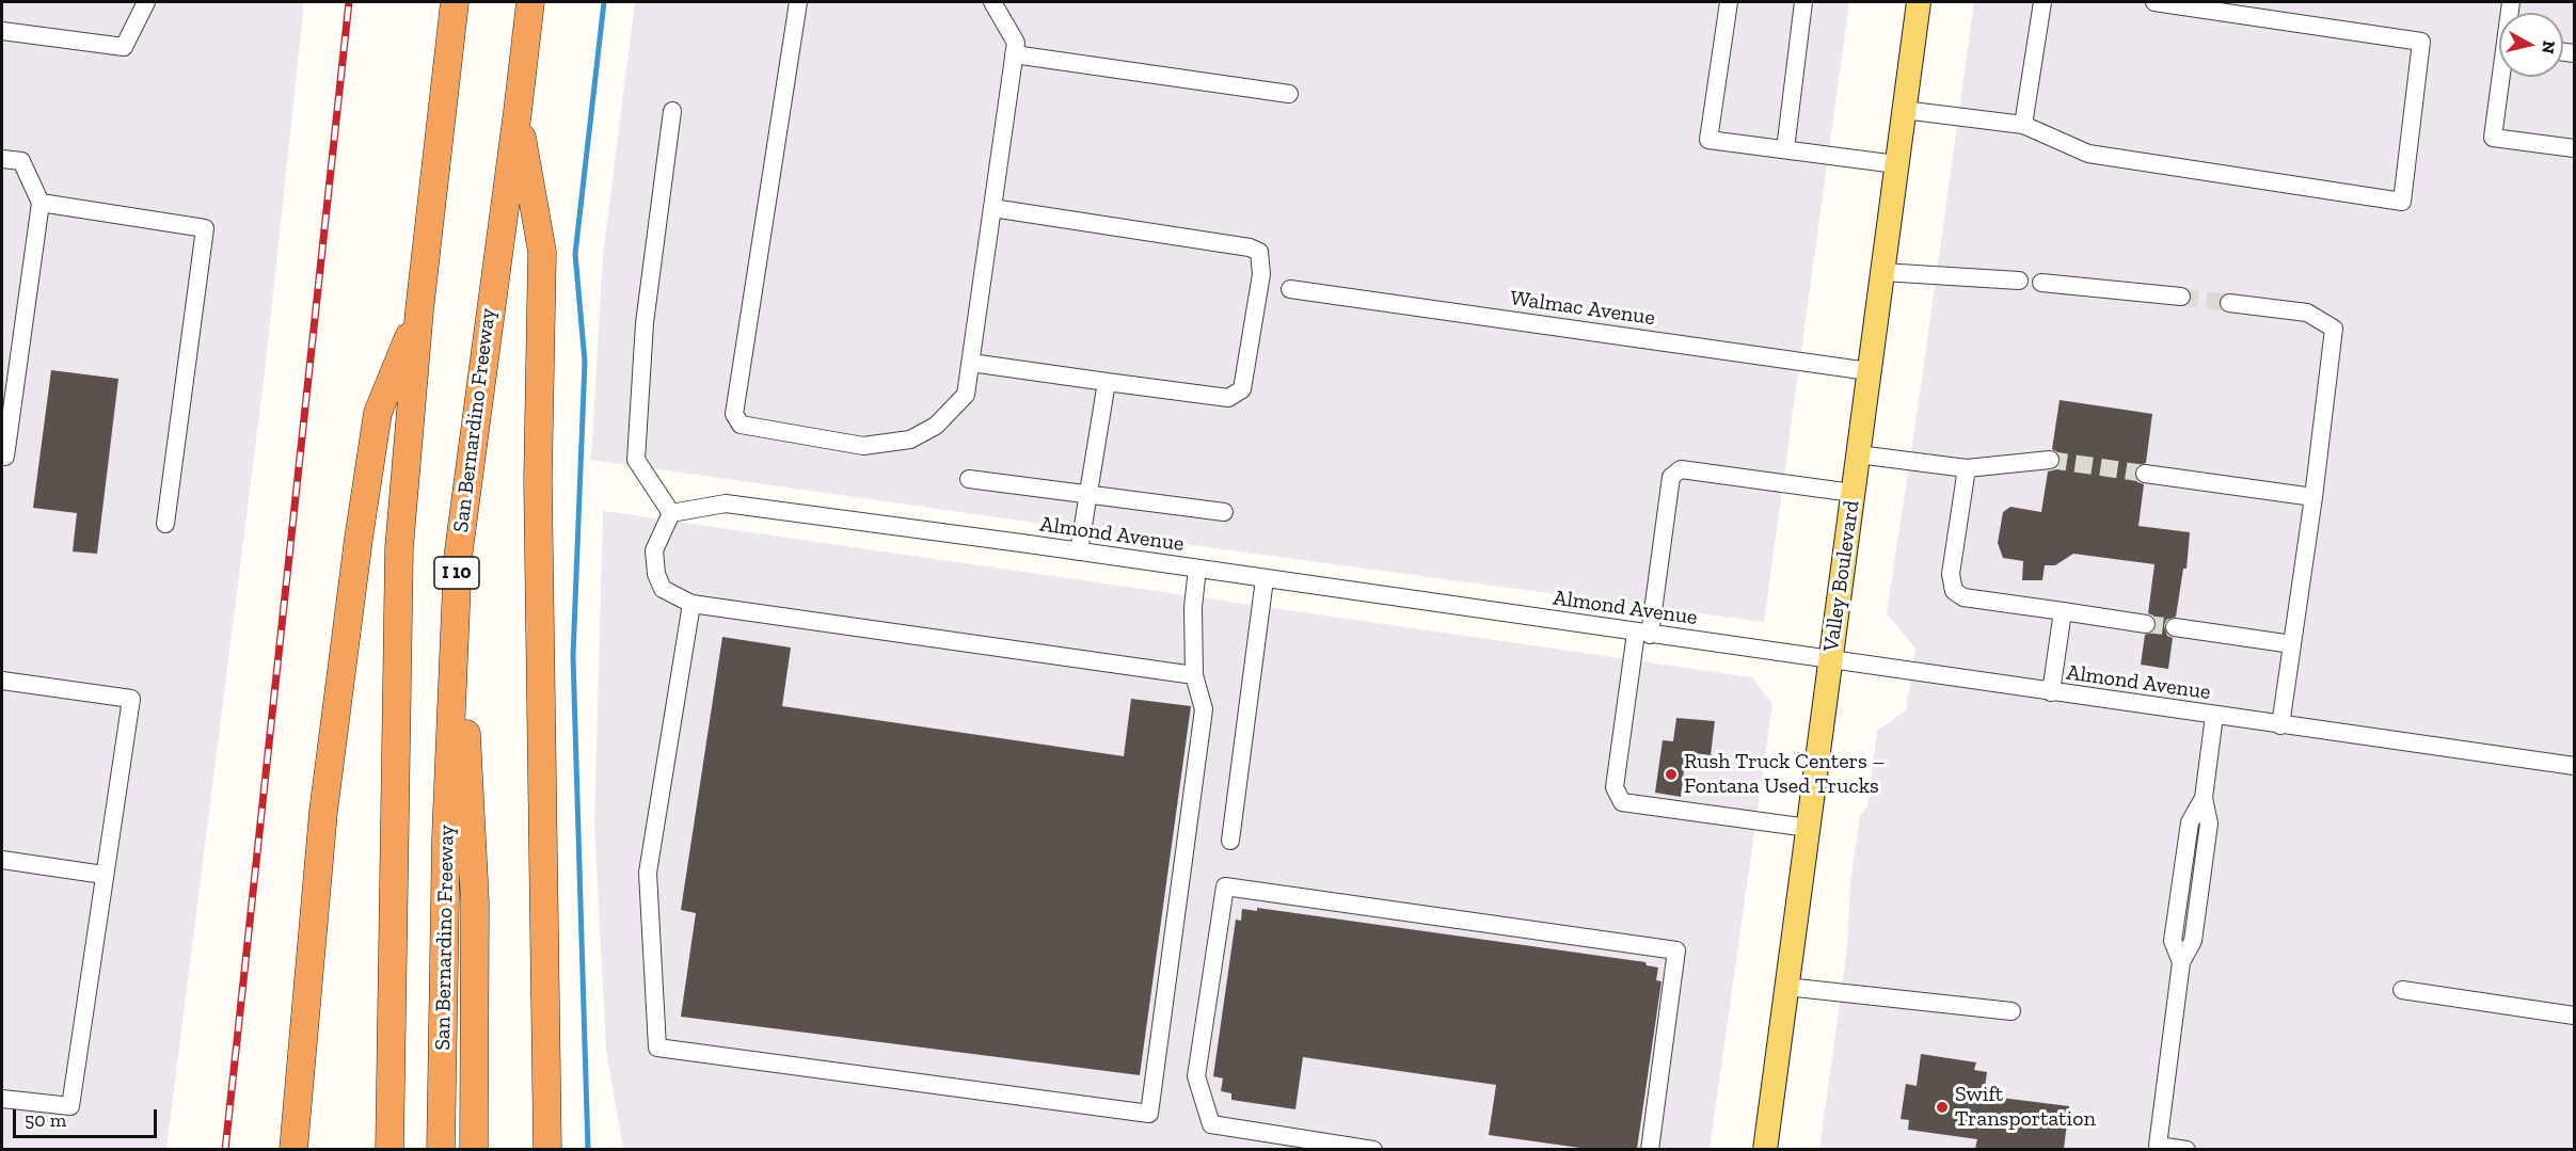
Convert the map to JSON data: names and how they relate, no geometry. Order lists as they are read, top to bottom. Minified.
{"streets":{"highway":["San Bernardino Freeway","I 10"],"main road":["Valley Boulevard"],"street":["Walmac Avenue","Almond Avenue"]},"crossings":[["Walmac Avenue","Valley Boulevard"],["Almond Avenue","Valley Boulevard"]],"places":["Rush Truck Centers – Fontana Used Trucks","Swift Transportation"],"scale_bar":"50 m","north":"right"}
